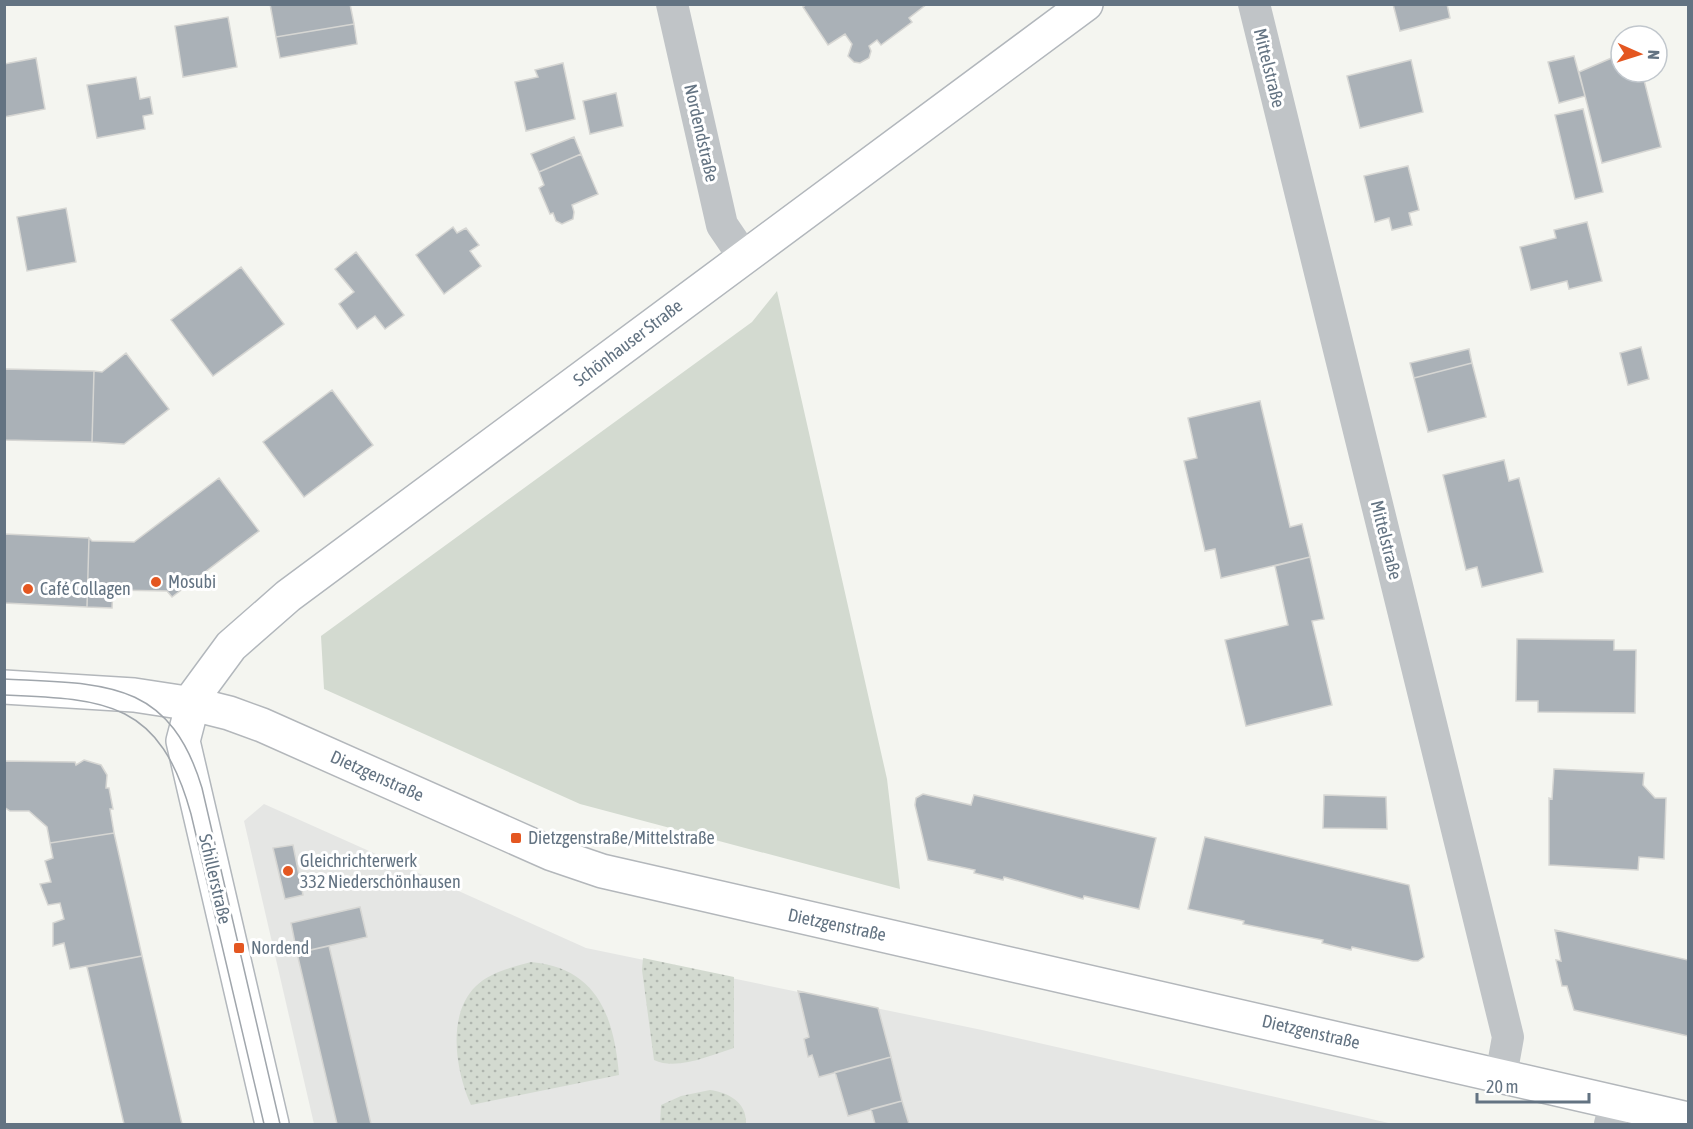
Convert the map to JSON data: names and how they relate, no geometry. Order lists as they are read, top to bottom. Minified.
{"streets":{"main road":["Schönhauser Straße","Dietzgenstraße","Schillerstraße"],"street":["Mittelstraße","Nordendstraße"]},"crossings":[["Mittelstraße","Dietzgenstraße"],["Nordendstraße","Schönhauser Straße"],["Schönhauser Straße","Dietzgenstraße"],["Schönhauser Straße","Schillerstraße"],["Dietzgenstraße","Schillerstraße"]],"places":{"other":["Mosubi","Café Collagen","Gleichrichterwerk 332 Niederschönhausen"],"transit":["Dietzgenstraße/Mittelstraße","Nordend"]},"scale_bar":"20 m","north":"right"}
